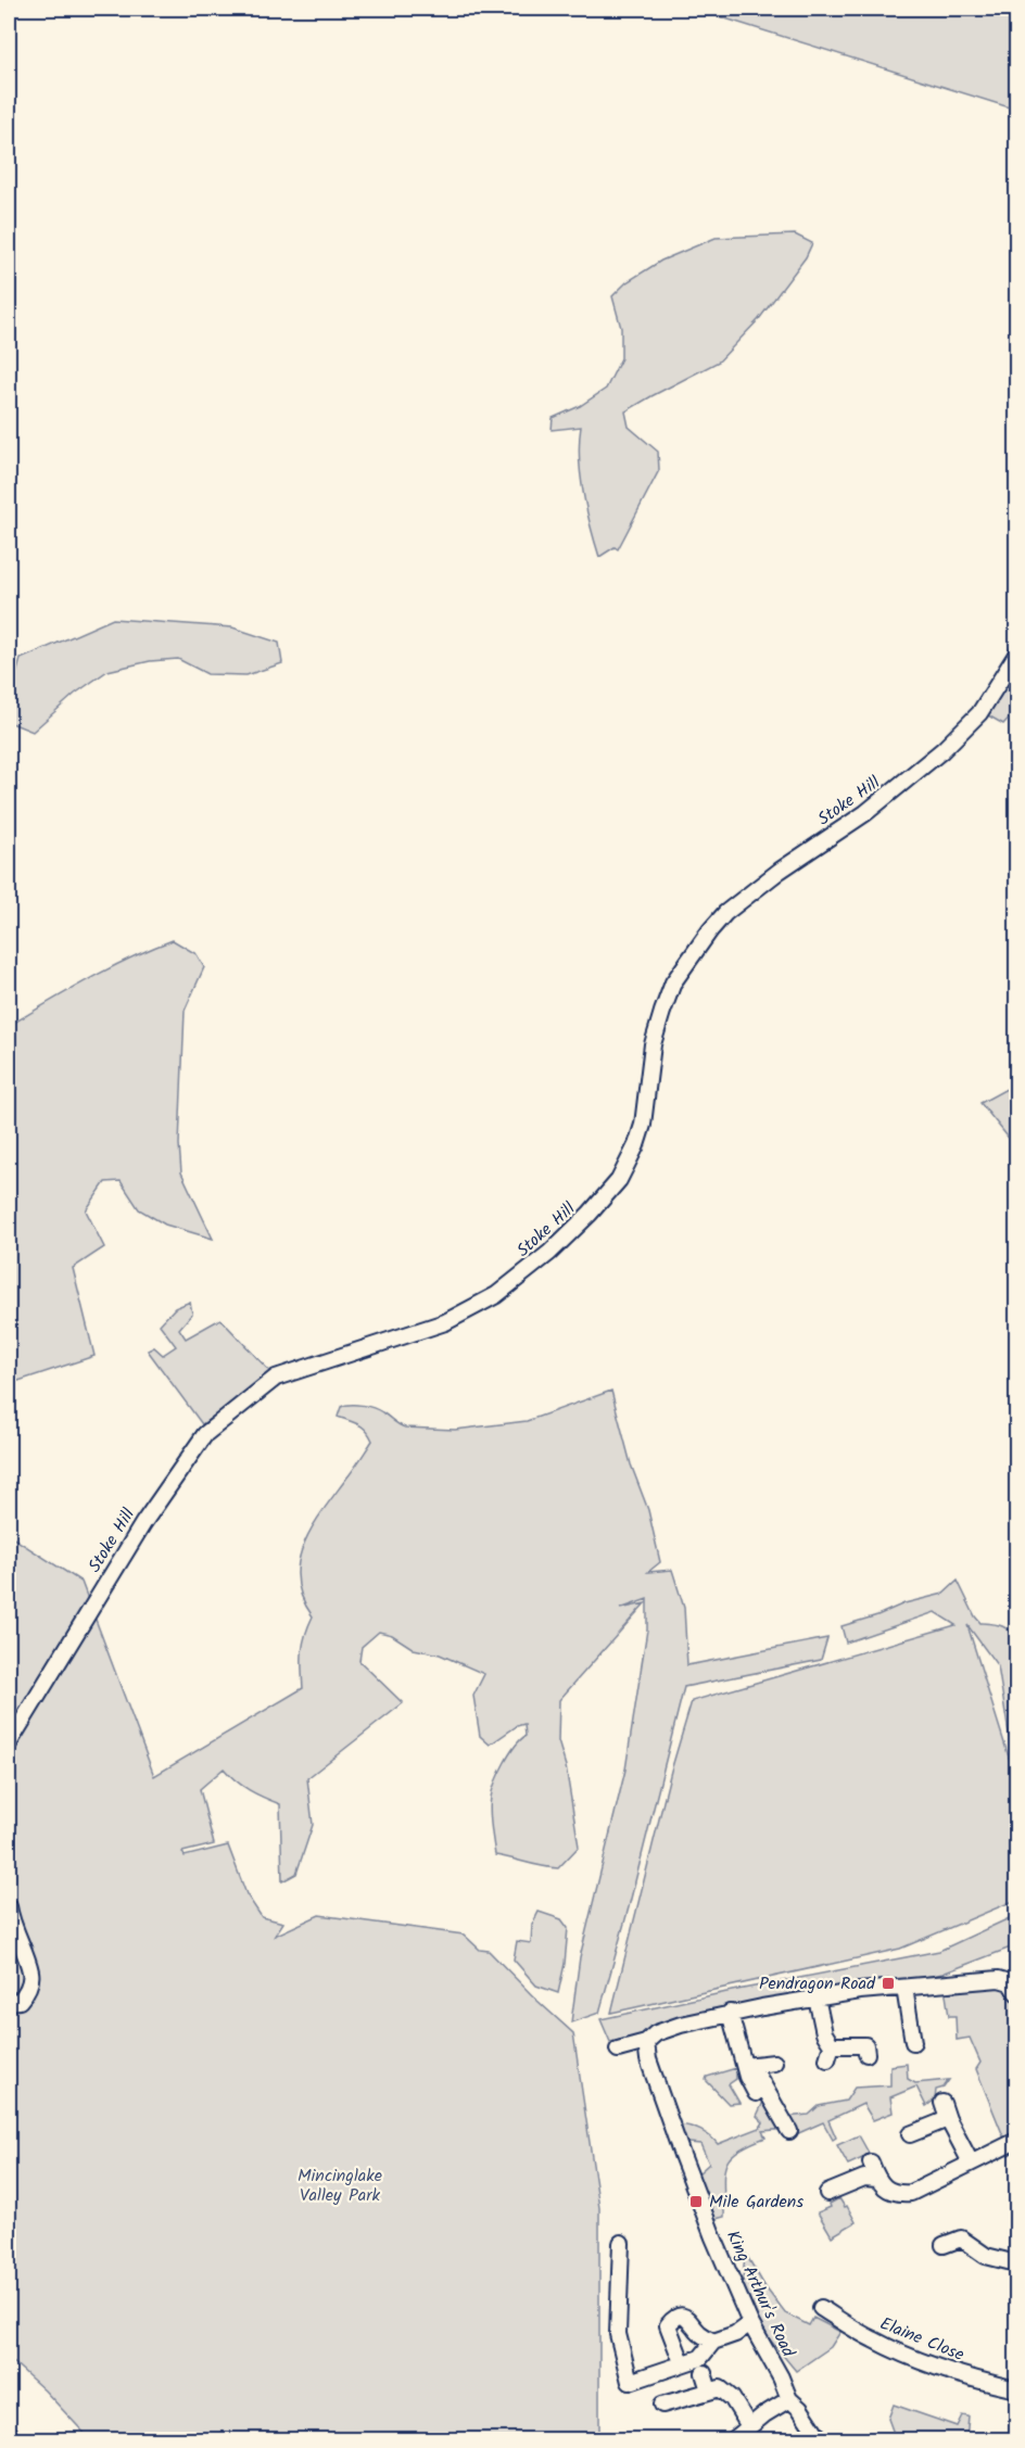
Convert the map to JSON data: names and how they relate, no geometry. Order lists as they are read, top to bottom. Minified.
{"streets":{"street":["Stoke Hill","King Arthur's Road","Elaine Close"]},"parks":["Mincinglake Valley Park"],"places":{"transit":["Pendragon Road","Mile Gardens"]}}
